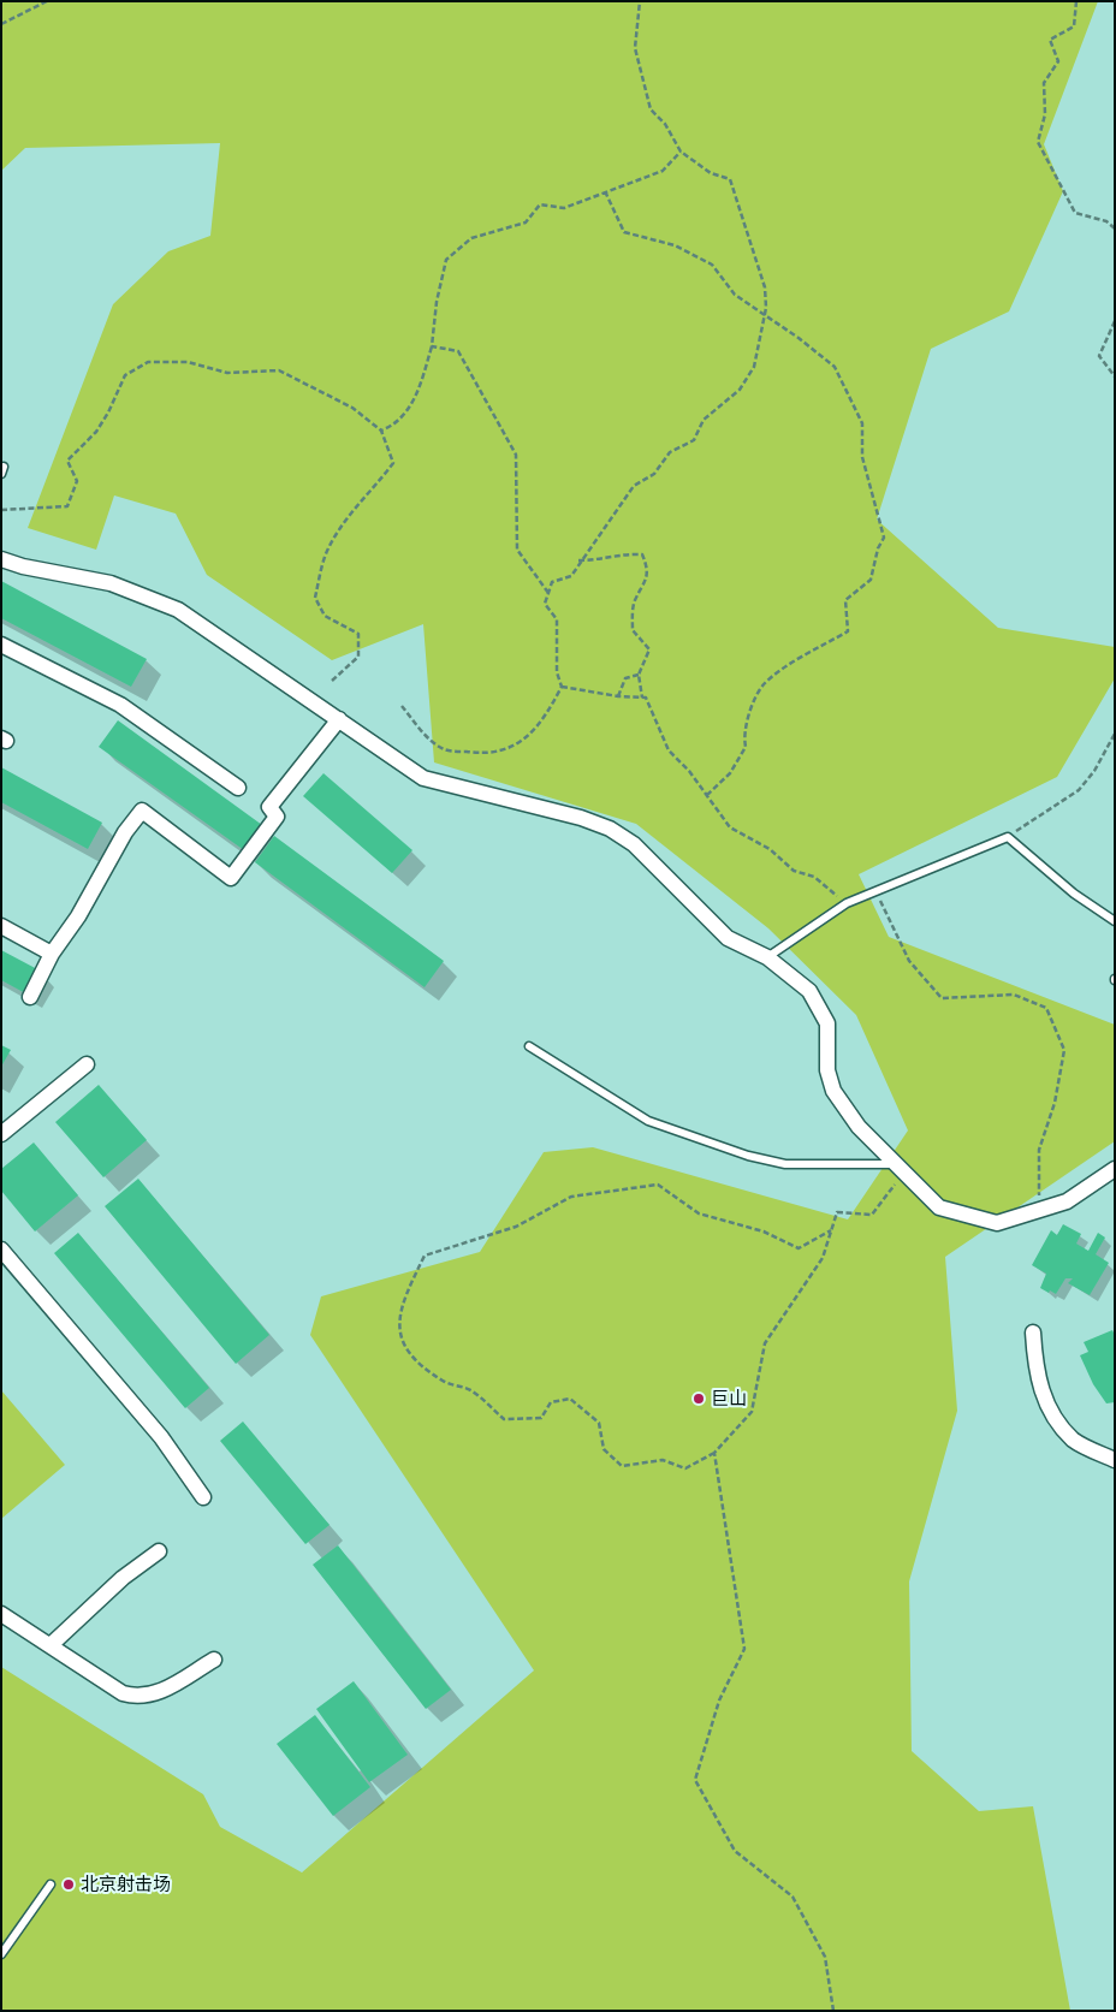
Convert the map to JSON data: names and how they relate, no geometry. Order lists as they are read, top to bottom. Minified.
{"places":["巨山","北京射击场"]}
